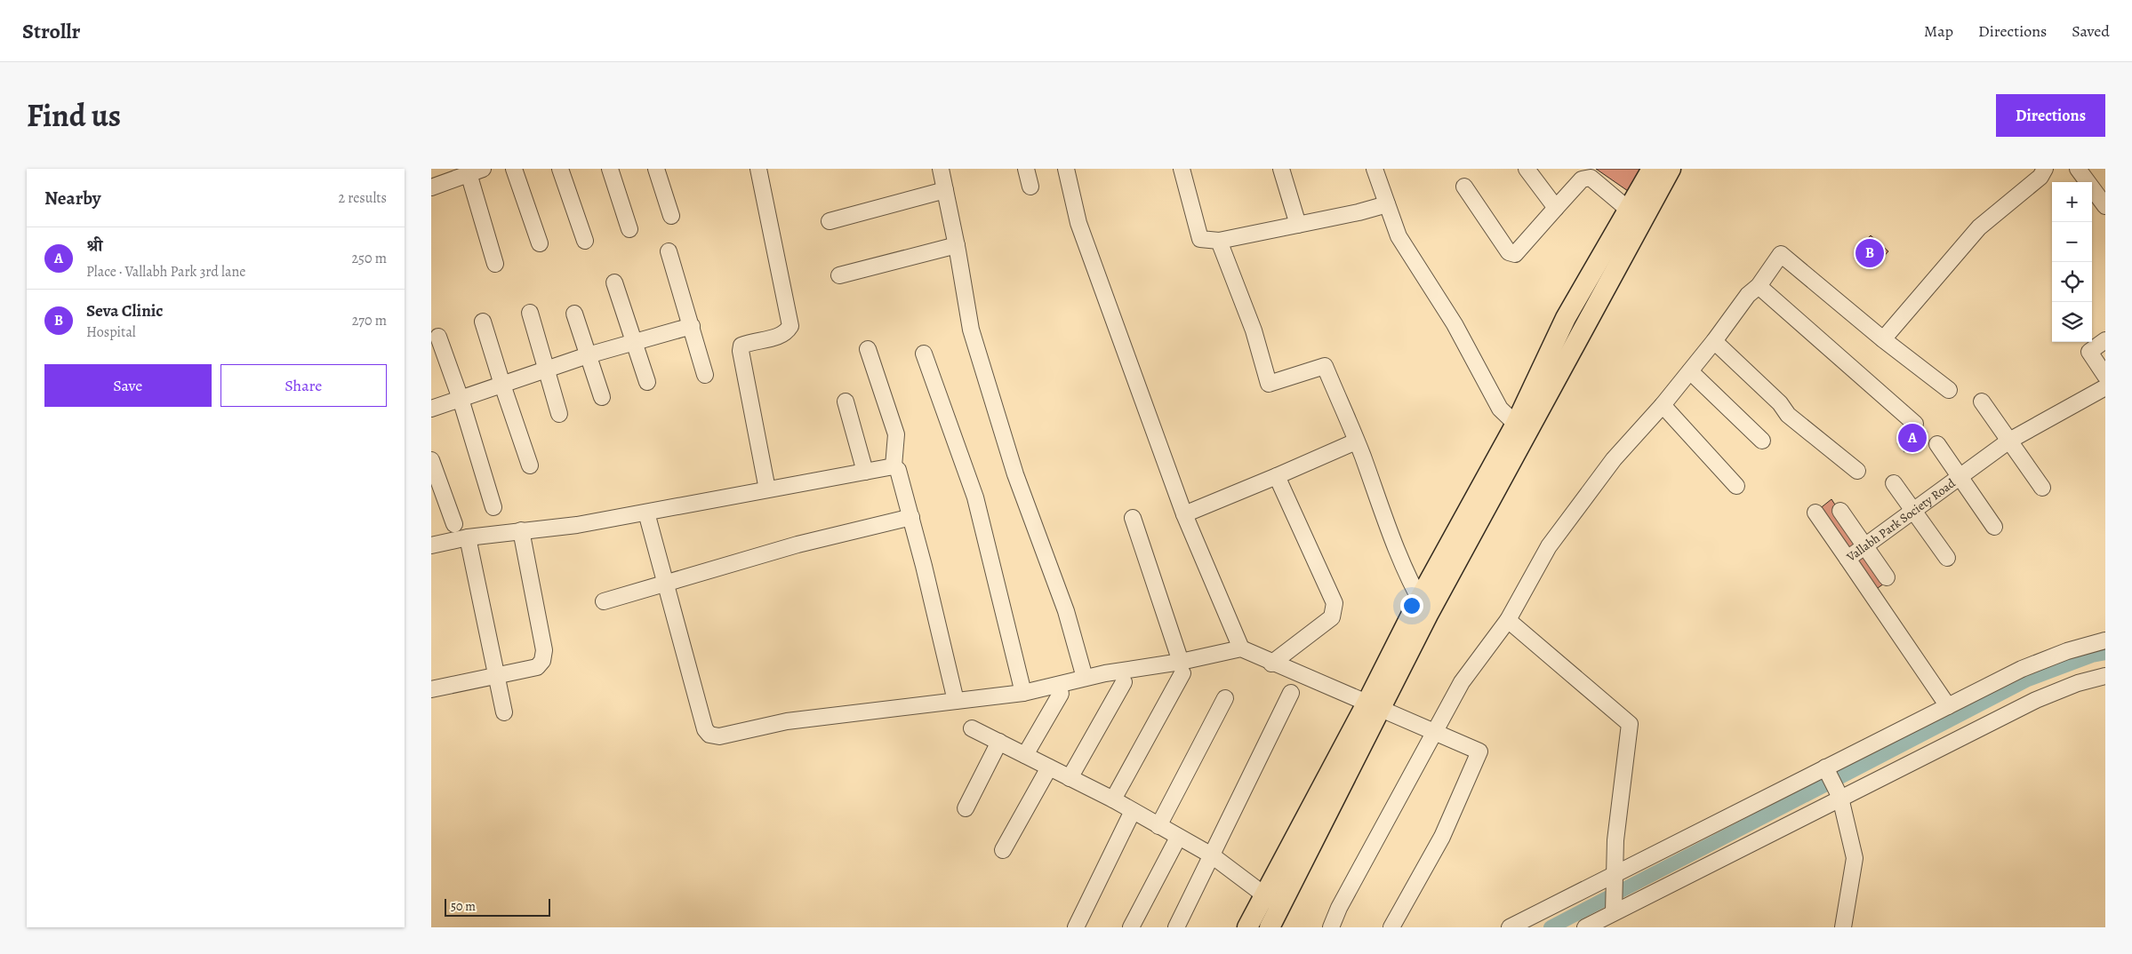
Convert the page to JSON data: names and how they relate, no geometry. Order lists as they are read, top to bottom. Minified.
{"streets":{"street":["Vallabh Park Society Road"]},"scale_bar":"50 m","page":{"header":"Strollr","nav":["Map","Directions","Saved"],"title":"Find us","buttons":["Directions",["Save","Share"]],"heading":["Nearby","2 results"],"map_buttons":["+","−"],"list":[{"mark":"A","name":"श्री","note":"Place · Vallabh Park 3rd lane","value":"250 m"},{"mark":"B","name":"Seva Clinic","note":"Hospital","value":"270 m"}],"pins":["B","A"],"scale":"50 m"}}
